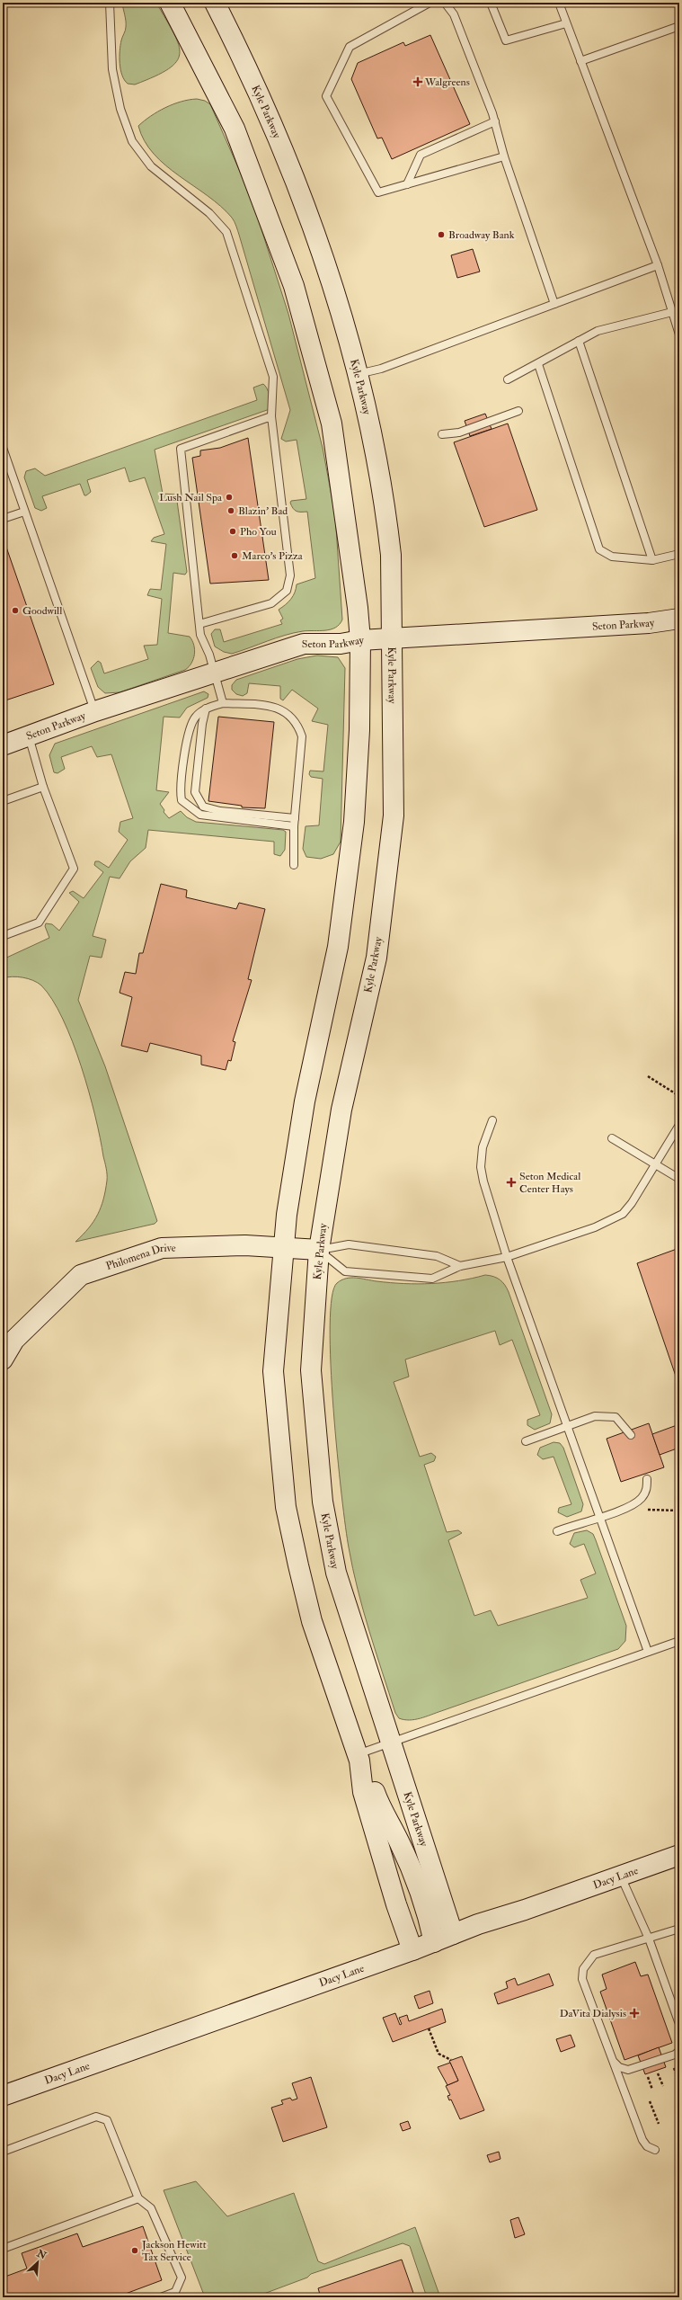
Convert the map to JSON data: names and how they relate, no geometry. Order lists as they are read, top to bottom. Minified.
{"streets":{"street":["Kyle Parkway","Seton Parkway","Philomena Drive","Dacy Lane"]},"crossings":[["Kyle Parkway","Seton Parkway"],["Kyle Parkway","Philomena Drive"],["Kyle Parkway","Dacy Lane"]],"places":{"health":["Walgreens","Seton Medical Center Hays","DaVita Dialysis"],"other":["Broadway Bank","Lush Nail Spa","Blazin' Bad","Pho You","Marco's Pizza","Goodwill","Jackson Hewitt Tax Service"]},"north":"top right"}
